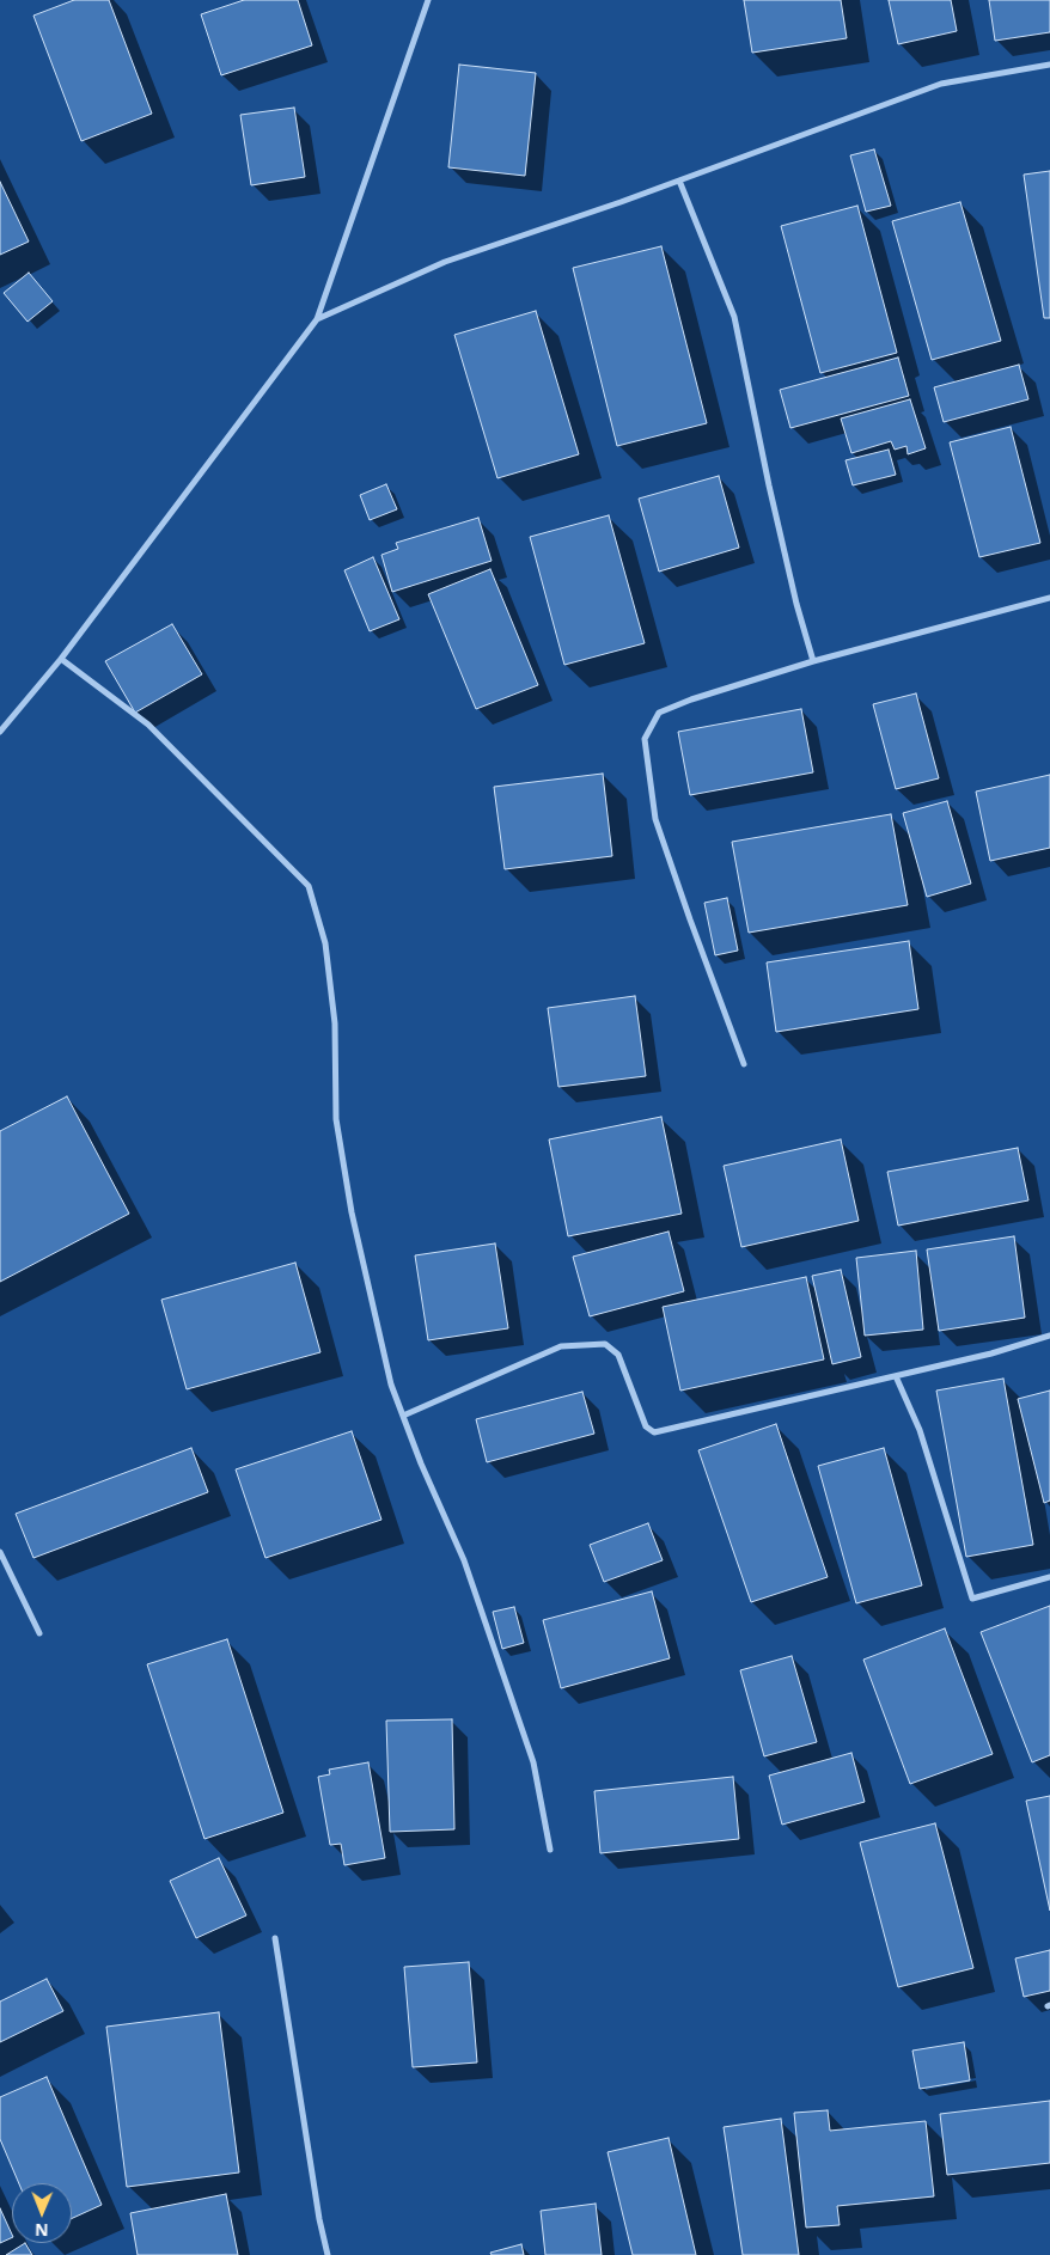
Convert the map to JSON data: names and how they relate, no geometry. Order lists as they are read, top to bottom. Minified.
{"north":"bottom"}
